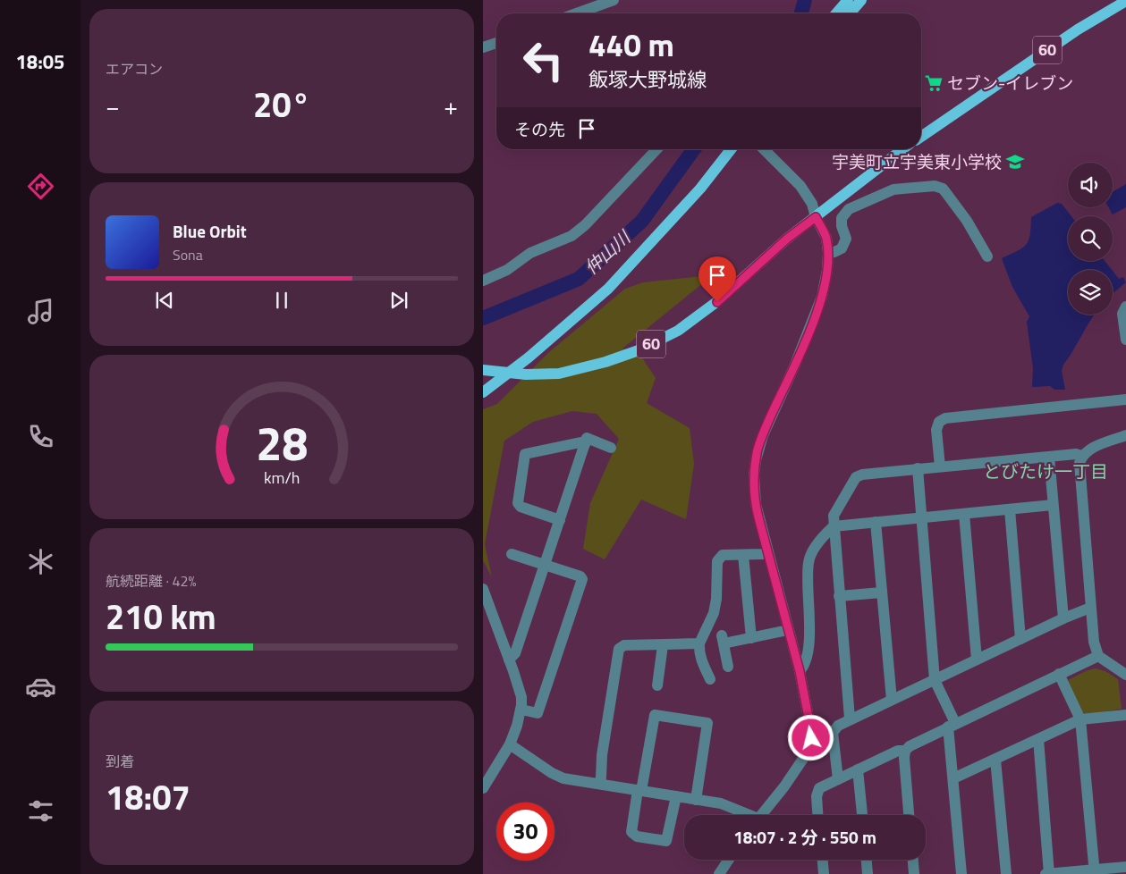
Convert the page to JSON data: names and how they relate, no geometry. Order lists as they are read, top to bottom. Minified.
{"streets":{"main road":["60"]},"districts":["とびたけ一丁目"],"water":["仲山川"],"places":{"supermarket":["セブン-イレブン"],"school or university":["宇美町立宇美東小学校"]},"page":{"tabs":"18:05","tile":["エアコン",["航続距離 · 42%","210 km"],["到着","18:07"]],"turn":["440 m","飯塚大野城線"],"heat":["−","20°","+"],"then":"その先","song":["Blue Orbit","Sona"],"limit":"30","trip":"18:07 · 2 分 · 550 m","gauge":["28","km/h"]}}
